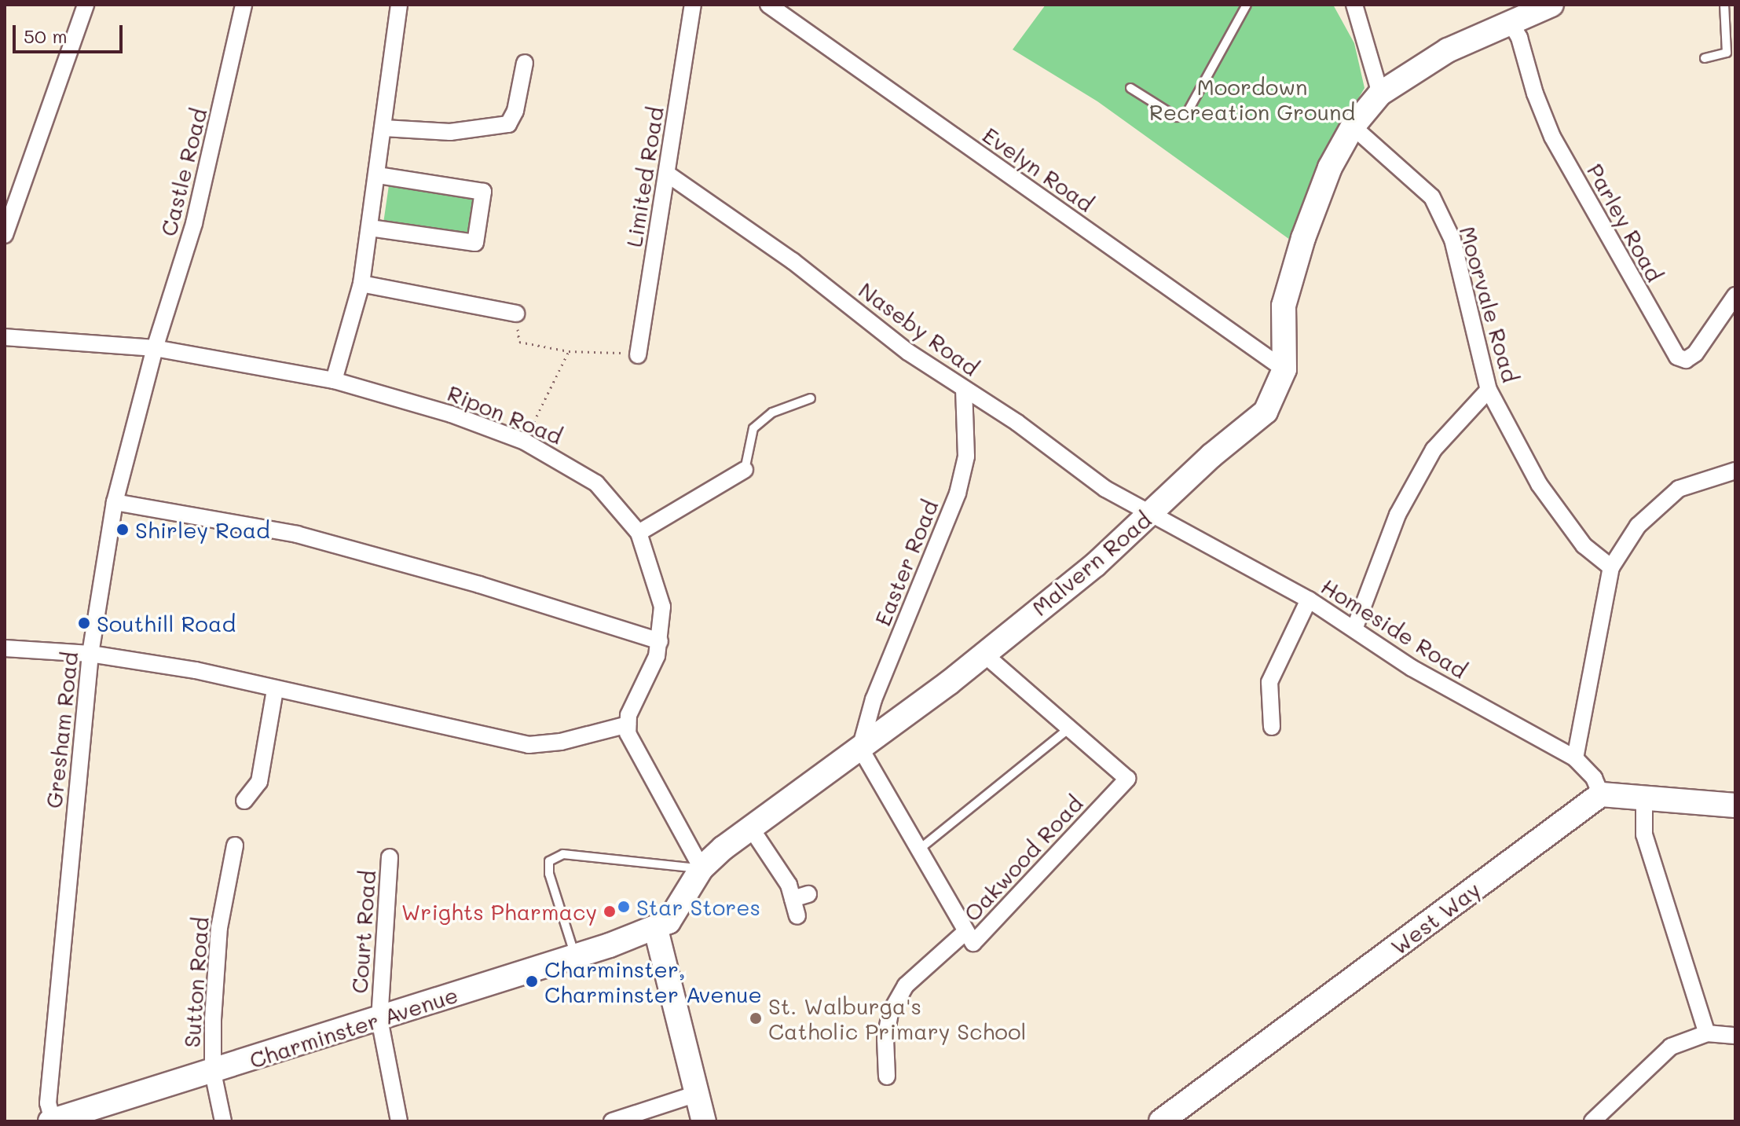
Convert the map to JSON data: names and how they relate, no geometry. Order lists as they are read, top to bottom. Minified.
{"streets":{"street":["Evelyn Road","Castle Road","Limited Road","Parley Road","Moorvale Road","Naseby Road","Ripon Road","Easter Road","Malvern Road","Homeside Road","Gresham Road","Oakwood Road","West Way","Court Road","Sutton Road","Charminster Avenue"]},"crossings":[["Evelyn Road","Malvern Road"],["Castle Road","Ripon Road"],["Castle Road","Gresham Road"],["Limited Road","Naseby Road"],["Parley Road","Malvern Road"],["Moorvale Road","Malvern Road"],["Naseby Road","Easter Road"],["Naseby Road","Malvern Road"],["Naseby Road","Homeside Road"],["Ripon Road","Gresham Road"],["Easter Road","Malvern Road"],["Easter Road","Oakwood Road"],["Malvern Road","Homeside Road"],["Malvern Road","Oakwood Road"],["Malvern Road","Charminster Avenue"],["Homeside Road","West Way"],["Gresham Road","Charminster Avenue"],["Court Road","Charminster Avenue"],["Sutton Road","Charminster Avenue"]],"parks":["Moordown Recreation Ground"],"places":["Shirley Road","Southill Road","Star Stores","Wrights Pharmacy","Charminster, Charminster Avenue","St. Walburga's Catholic Primary School"],"scale_bar":"50 m"}
